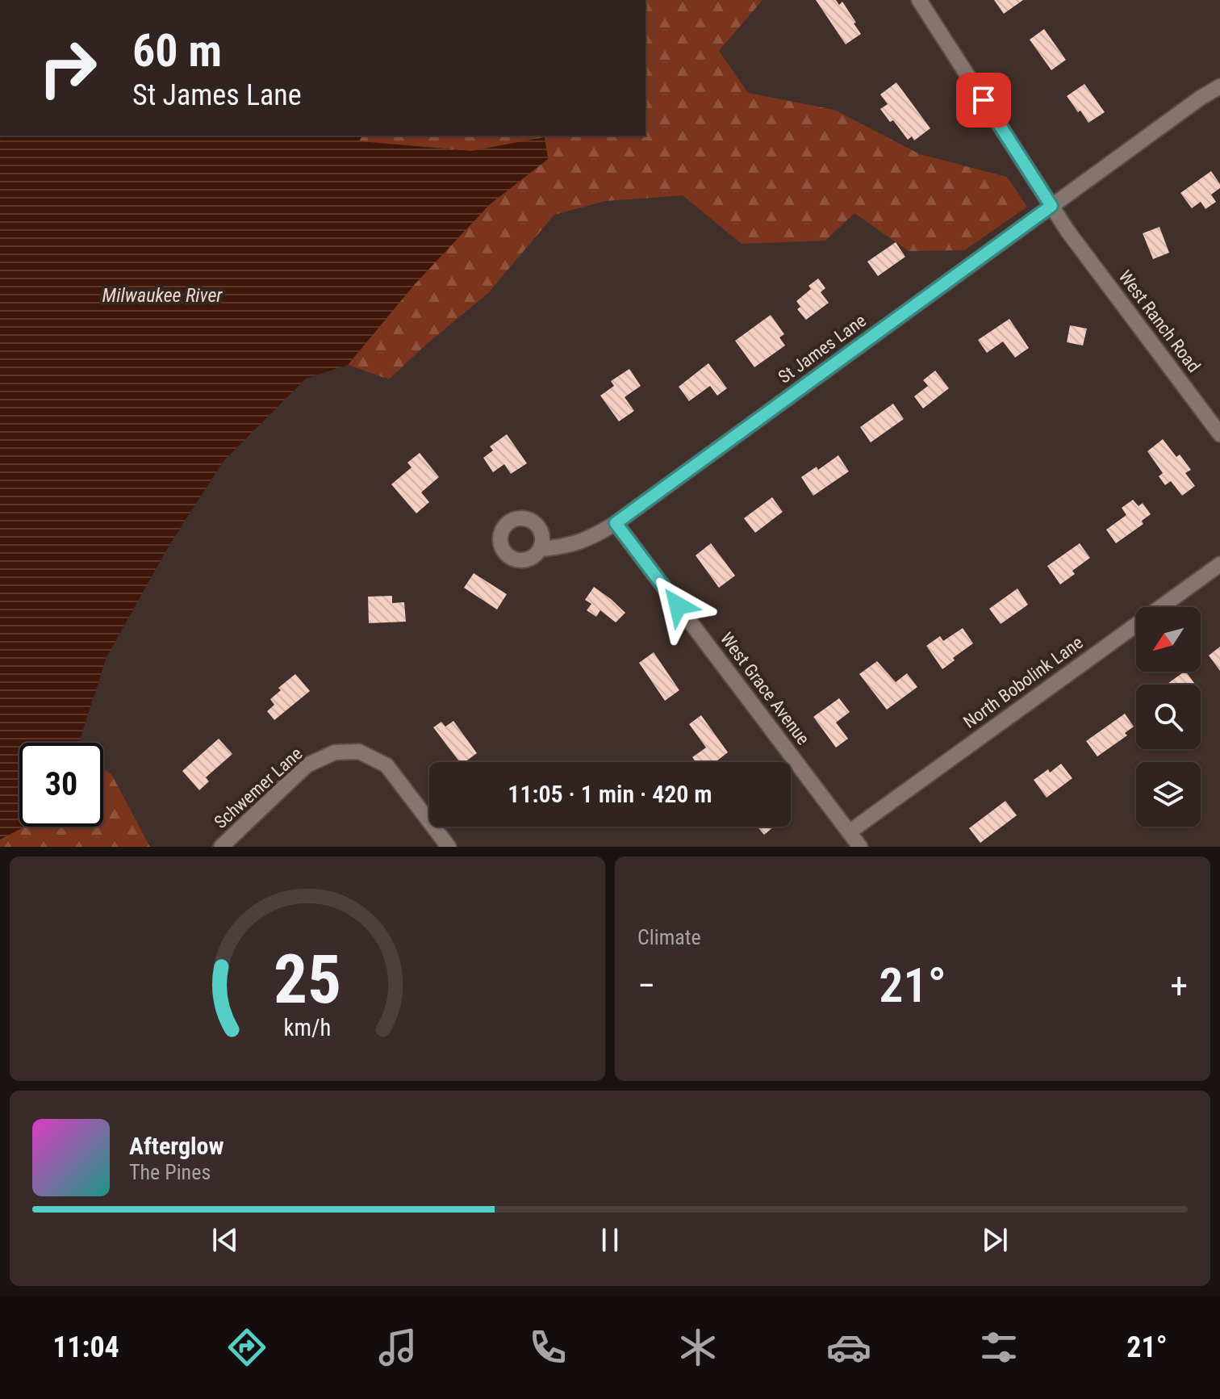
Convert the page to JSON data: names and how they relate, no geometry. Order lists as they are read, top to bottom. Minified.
{"streets":{"street":["West Ranch Road","St James Lane","North Bobolink Lane","West Grace Avenue","Schwemer Lane"]},"crossings":[["West Ranch Road","St James Lane"],["St James Lane","West Grace Avenue"],["North Bobolink Lane","West Grace Avenue"]],"water":["Milwaukee River"],"north":"bottom left","page":{"turn":["60 m","St James Lane"],"limit":"30","trip":"11:05 · 1 min · 420 m","tile":"Climate","heat":["−","21°","+"],"song":["Afterglow","The Pines"],"tabs":["11:04","21°"],"gauge":["25","km/h"]}}
